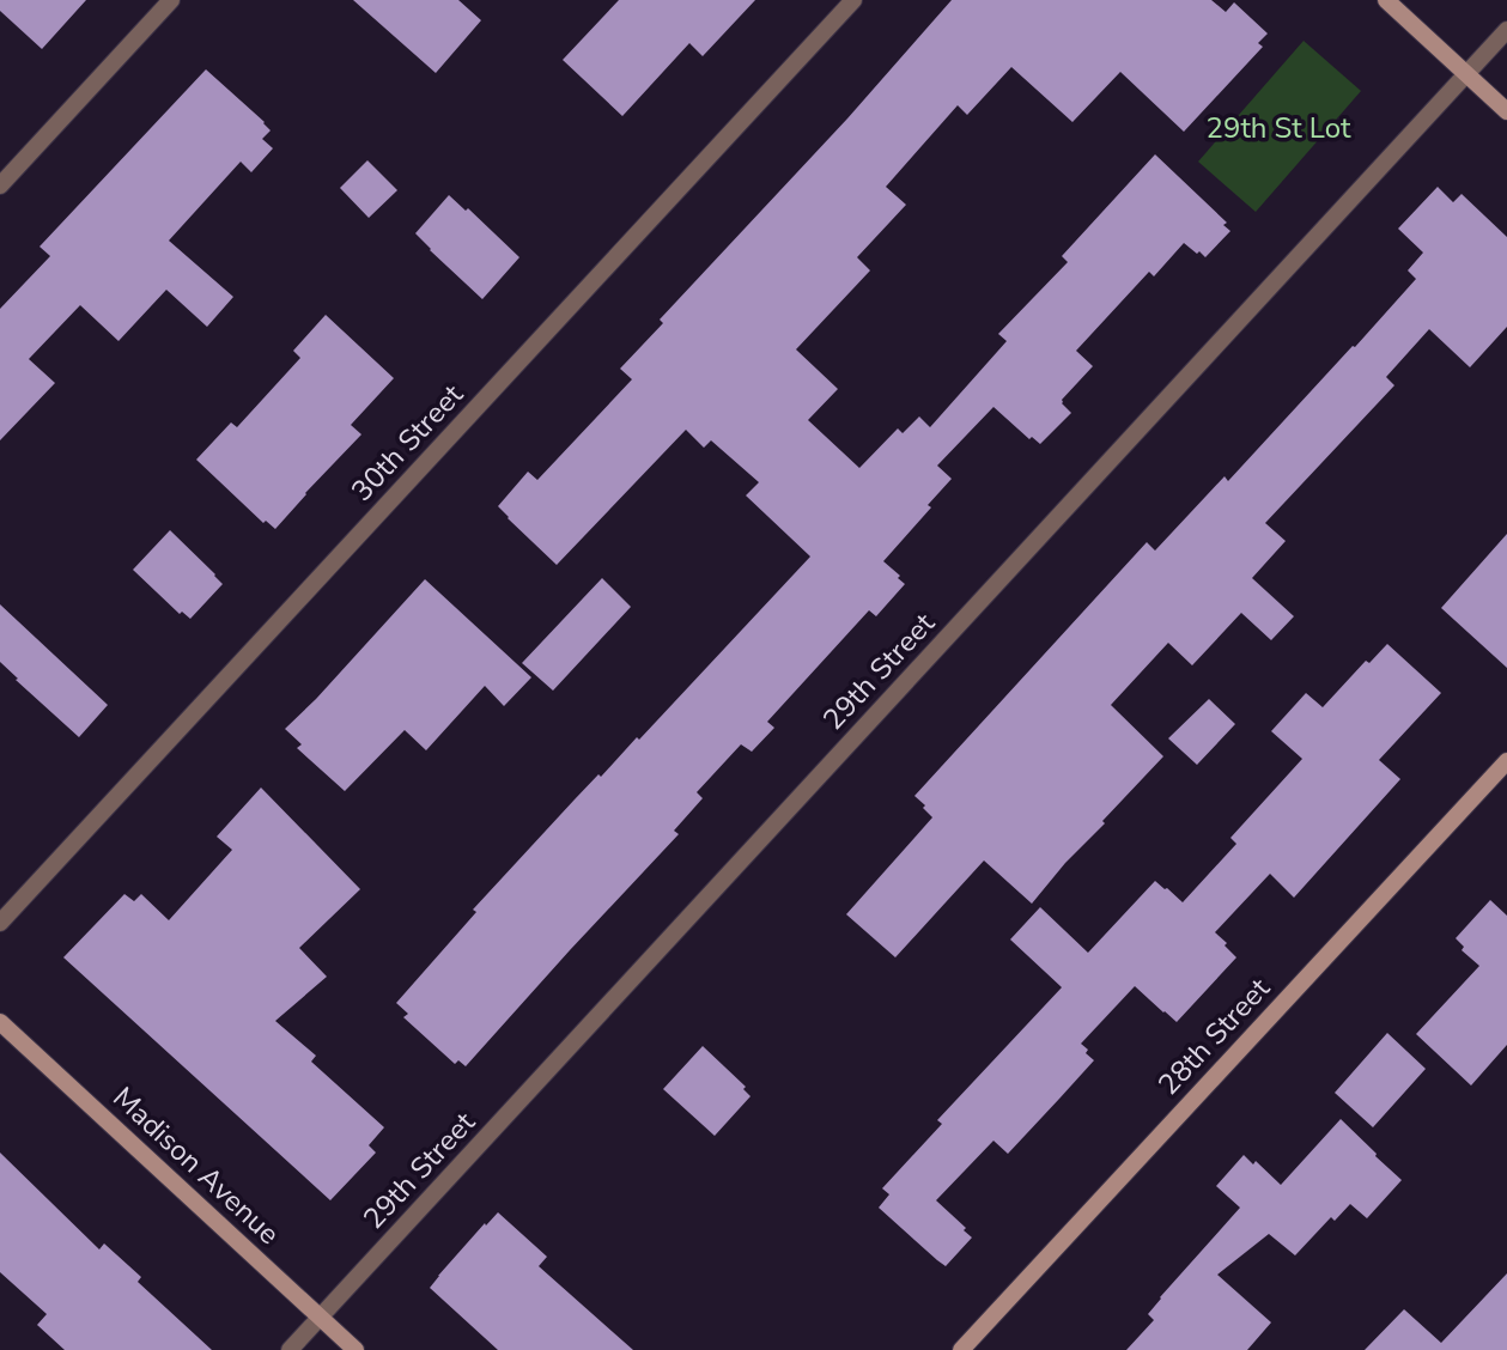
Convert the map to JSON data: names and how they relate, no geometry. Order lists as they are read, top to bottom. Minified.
{"streets":{"main road":["28th Street","Madison Avenue"],"street":["30th Street","29th Street"]},"crossings":[["29th Street","Madison Avenue"]],"parks":["29th St Lot"]}
